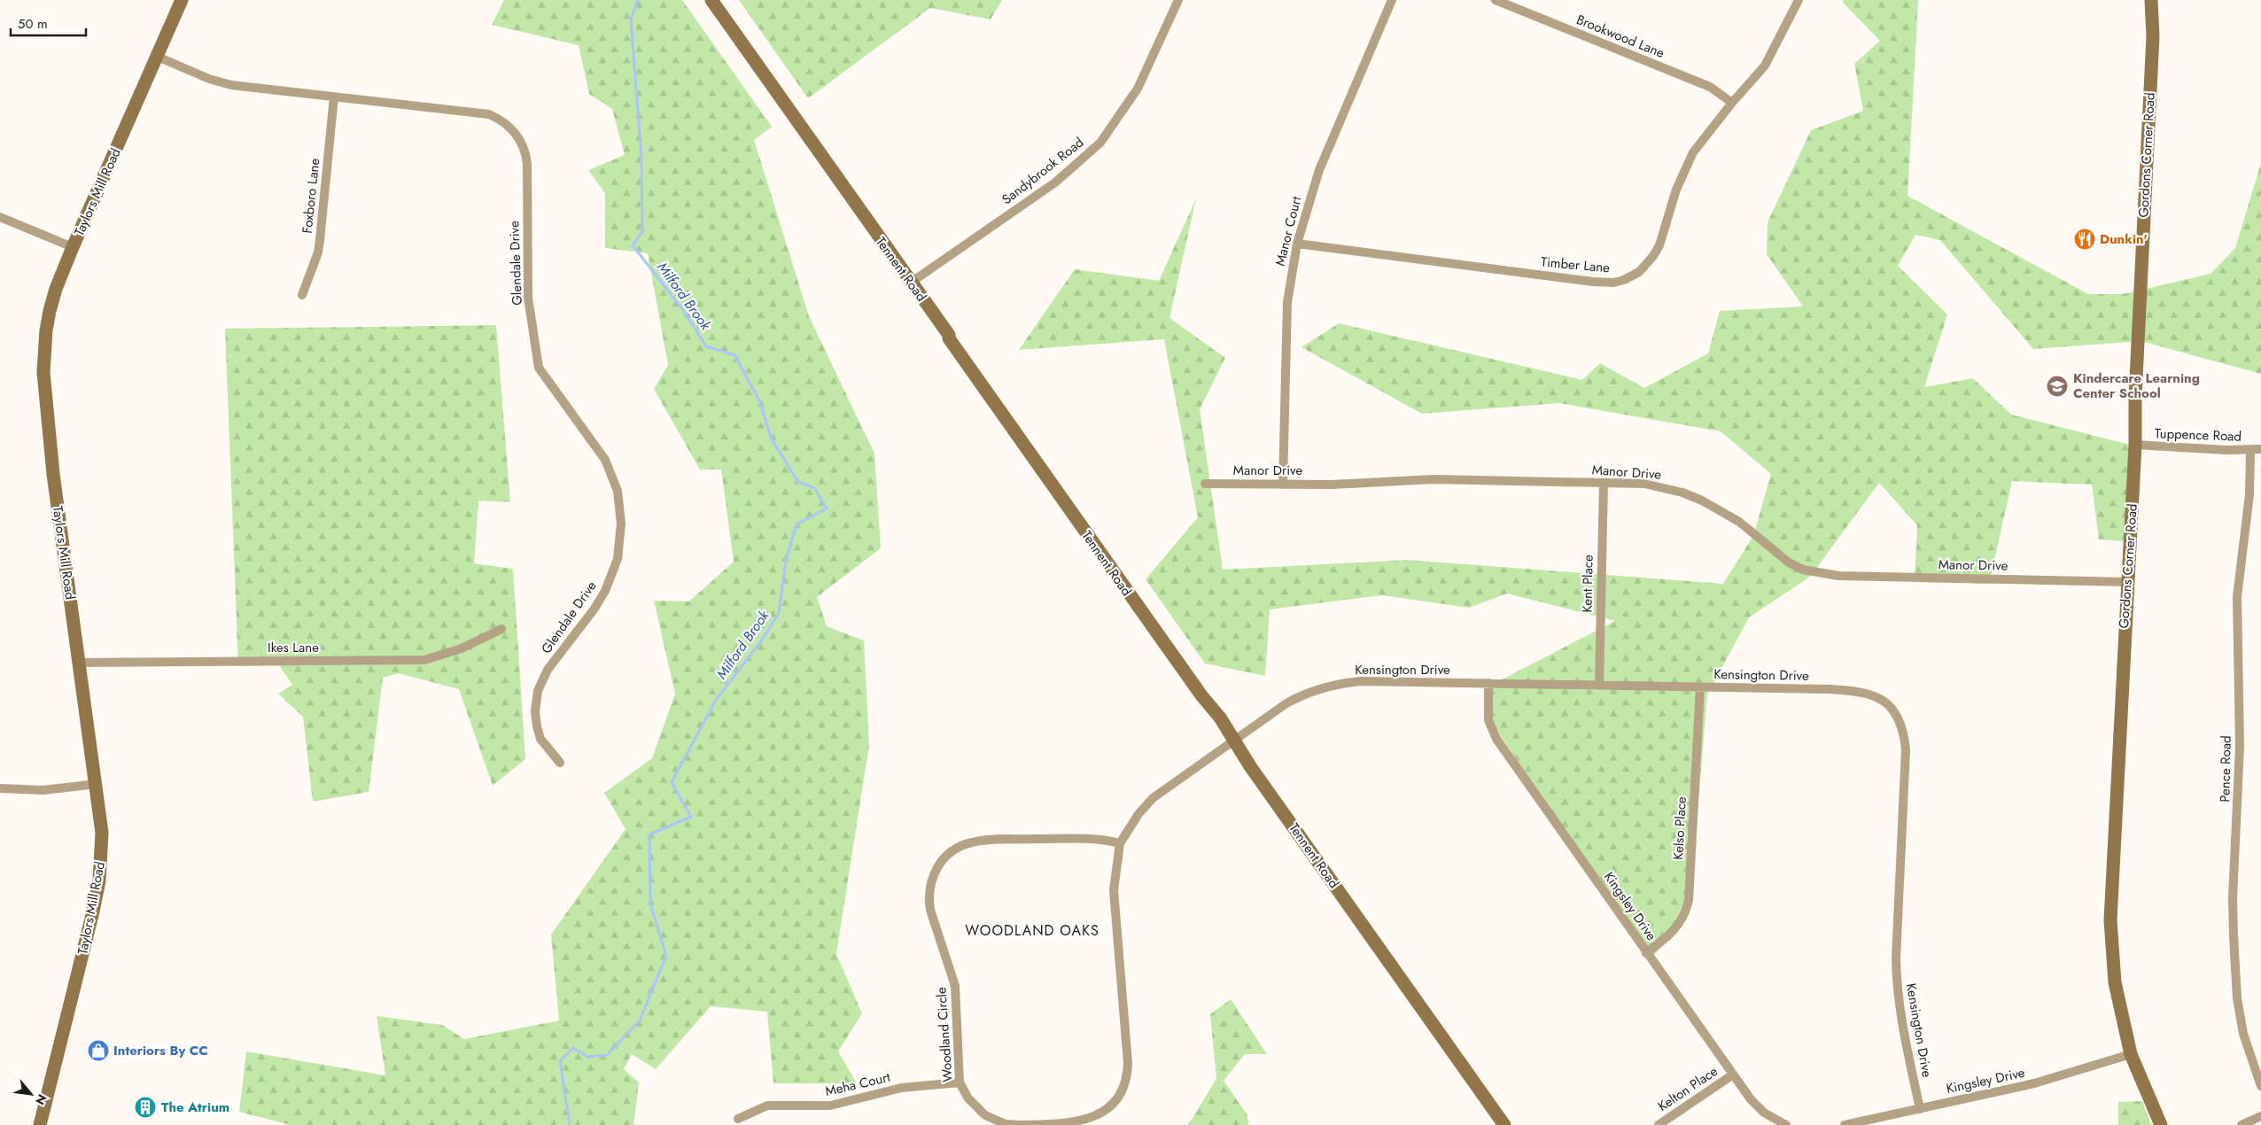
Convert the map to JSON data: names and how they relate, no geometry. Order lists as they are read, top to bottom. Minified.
{"streets":{"street":["Brookwood Lane","Gordons Corner Road","Sandybrook Road","Taylors Mill Road","Foxboro Lane","Manor Court","Glendale Drive","Timber Lane","Tennent Road","Tuppence Road","Manor Drive","Kent Place","Ikes Lane","Kensington Drive","Pence Road","Kelso Place","Kingsley Drive","Woodland Circle","Meha Court","Kelton Place"]},"crossings":[["Brookwood Lane","Timber Lane"],["Gordons Corner Road","Tuppence Road"],["Gordons Corner Road","Manor Drive"],["Gordons Corner Road","Kingsley Drive"],["Sandybrook Road","Tennent Road"],["Taylors Mill Road","Glendale Drive"],["Taylors Mill Road","Ikes Lane"],["Foxboro Lane","Glendale Drive"],["Manor Court","Timber Lane"],["Manor Court","Manor Drive"],["Tennent Road","Kensington Drive"],["Tennent Road","Woodland Circle"],["Tuppence Road","Pence Road"],["Manor Drive","Kent Place"],["Kent Place","Kensington Drive"],["Kensington Drive","Kelso Place"],["Kensington Drive","Kingsley Drive"],["Kensington Drive","Woodland Circle"],["Kelso Place","Kingsley Drive"],["Kingsley Drive","Kelton Place"],["Woodland Circle","Meha Court"]],"districts":["WOODLAND OAKS"],"water":["Milford Brook"],"places":{"restaurant":["Dunkin'"],"school or university":["Kindercare Learning Center School"],"shop":["Interiors By CC"],"building":["The Atrium"]},"scale_bar":"50 m","north":"bottom right"}
